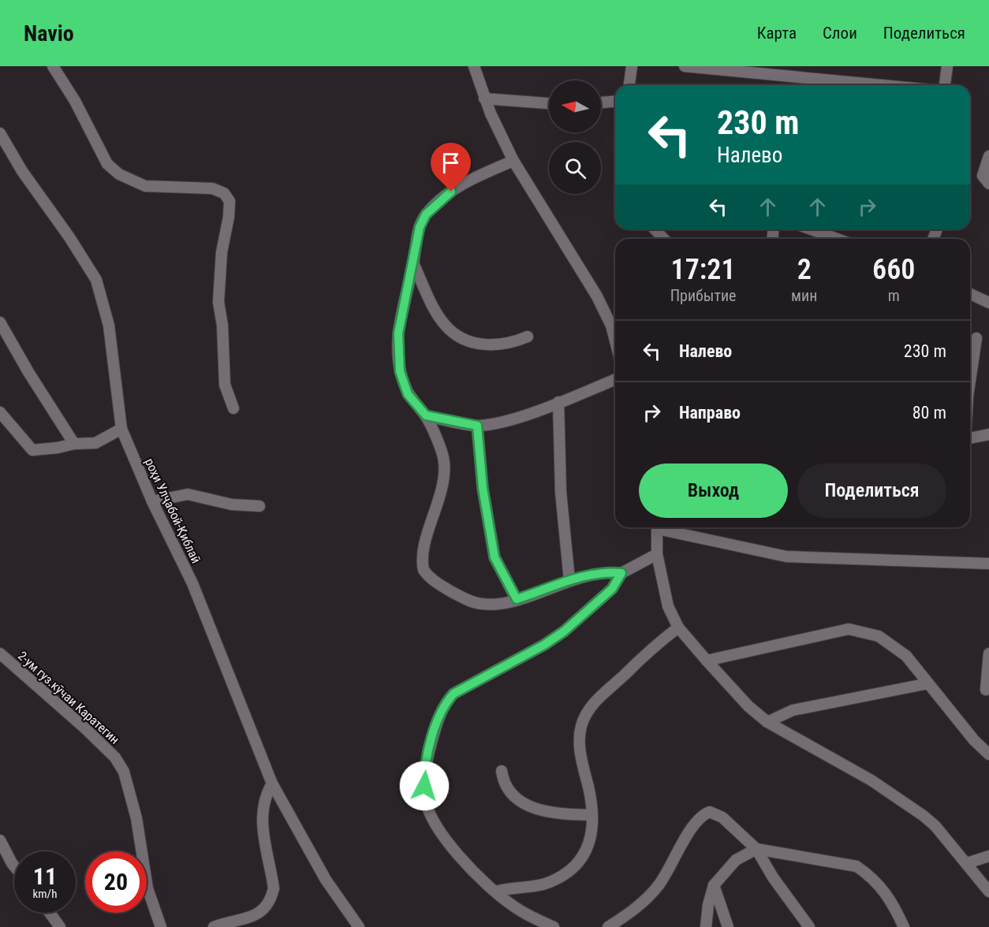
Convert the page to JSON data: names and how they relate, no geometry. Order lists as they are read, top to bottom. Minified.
{"streets":{"street":["роҳи Улҷабой-Қиблаӣ","2-ум гуз.кӯчаи Каратегин"]},"north":"left","page":{"header":"Navio","nav":["Карта","Слои","Поделиться"],"turn":["230 m","Налево"],"eta":["17:21","Прибытие","2","мин","660","m"],"list":[{"name":"Налево","value":"230 m"},{"name":"Направо","value":"80 m"}],"buttons":["Выход","Поделиться"],"speed":"11 km/h","limit":"20"}}
